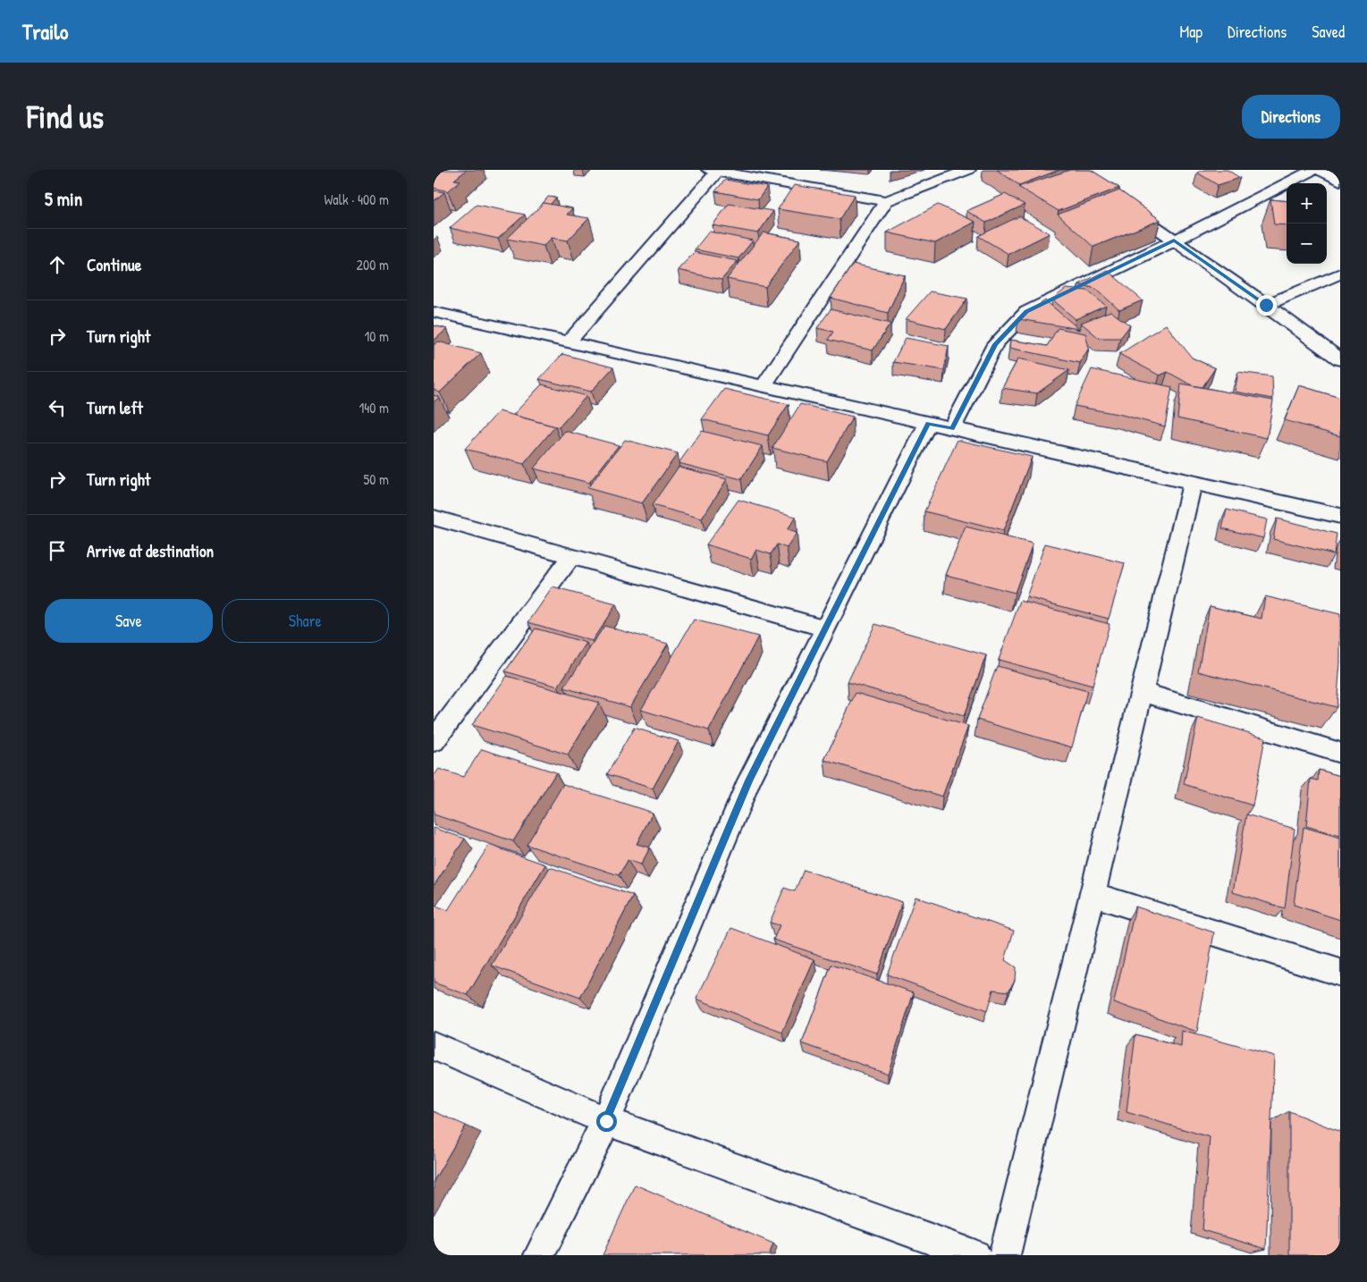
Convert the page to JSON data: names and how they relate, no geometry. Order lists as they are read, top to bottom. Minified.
{"page":{"header":"Trailo","nav":["Map","Directions","Saved"],"buttons":["Directions",["Save","Share"]],"title":"Find us","heading":["5 min","Walk · 400 m"],"map_buttons":["+","−"],"list":[["Continue","200 m"],["Turn right","10 m"],["Turn left","140 m"],["Turn right","50 m"],"Arrive at destination"]}}
